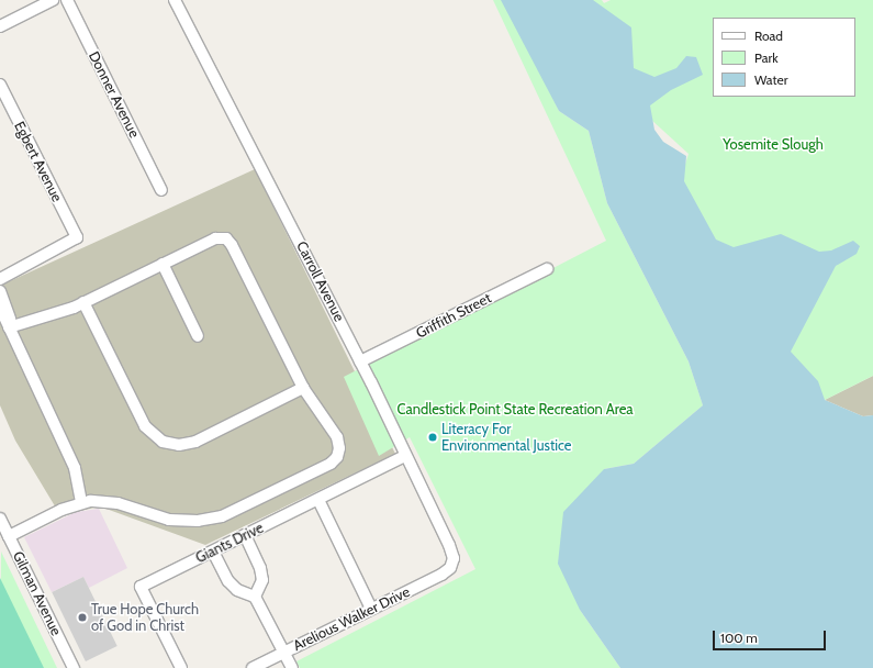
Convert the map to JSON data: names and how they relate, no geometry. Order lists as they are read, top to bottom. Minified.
{"streets":{"street":["Donner Avenue","Egbert Avenue","Carroll Avenue","Griffith Street","Giants Drive","Gilman Avenue","Arelious Walker Drive"]},"crossings":[["Carroll Avenue","Griffith Street"],["Carroll Avenue","Giants Drive"],["Carroll Avenue","Arelious Walker Drive"]],"parks":["Yosemite Slough","Candlestick Point State Recreation Area"],"places":["Literacy For Environmental Justice","True Hope Church of God in Christ"],"legend":["Road","Park","Water"],"scale_bar":"100 m"}
